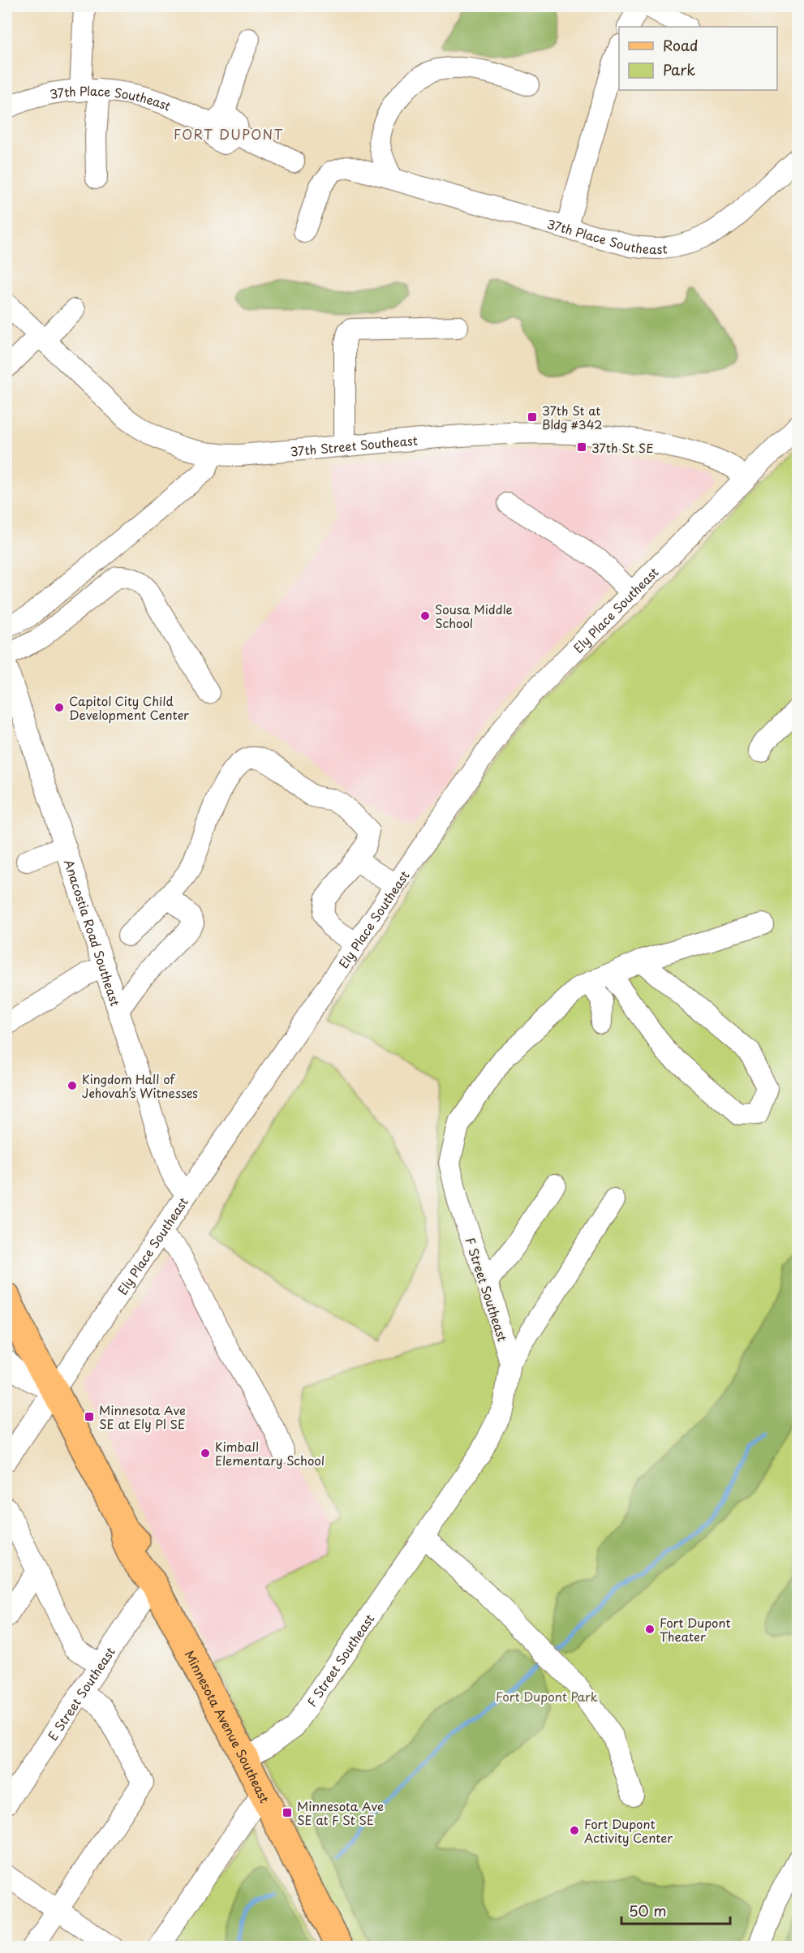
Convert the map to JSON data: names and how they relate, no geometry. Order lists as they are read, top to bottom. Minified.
{"streets":{"main road":["Minnesota Avenue Southeast"],"street":["37th Place Southeast","37th Street Southeast","Ely Place Southeast","Anacostia Road Southeast","F Street Southeast","E Street Southeast"]},"crossings":[["37th Street Southeast","Ely Place Southeast"],["Ely Place Southeast","Anacostia Road Southeast"],["Ely Place Southeast","Minnesota Avenue Southeast"],["F Street Southeast","Minnesota Avenue Southeast"],["E Street Southeast","Minnesota Avenue Southeast"]],"districts":["FORT DUPONT"],"parks":["Fort Dupont Park"],"places":{"transit":["37th St at Bldg #342","37th St SE","Minnesota Ave SE at Ely Pl SE","Minnesota Ave SE at F St SE"],"other":["Sousa Middle School","Capitol City Child Development Center","Kingdom Hall of Jehovah’s Witnesses","Kimball Elementary School","Fort Dupont Theater","Fort Dupont Activity Center"]},"legend":["Road","Park"],"scale_bar":"50 m"}
